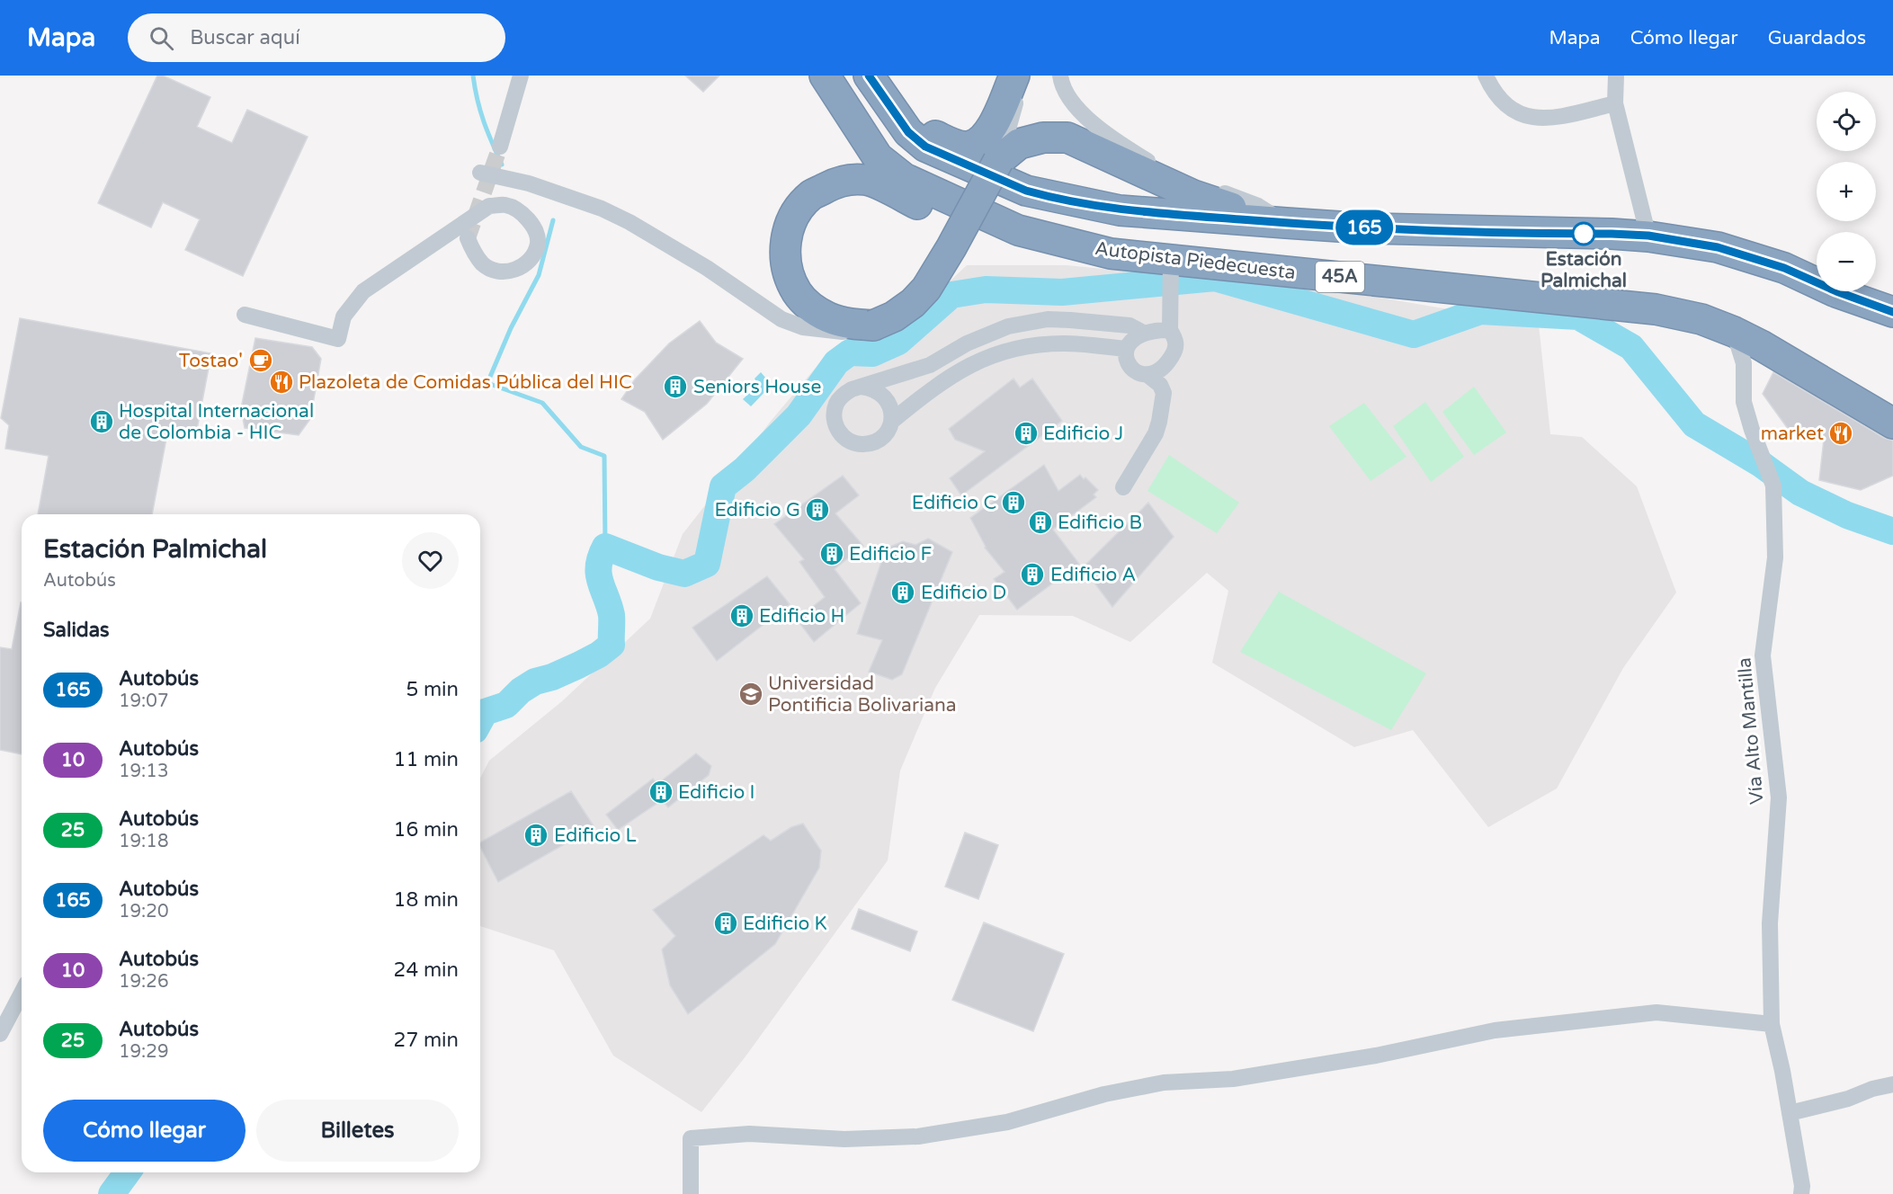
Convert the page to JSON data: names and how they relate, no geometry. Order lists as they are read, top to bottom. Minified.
{"streets":{"highway":["Autopista Piedecuesta","45A"],"street":["Vía Alto Mantilla"]},"crossings":[["Autopista Piedecuesta","Vía Alto Mantilla"]],"places":{"other":["Estación Palmichal"],"cafe":["Tostao'"],"restaurant":["Plazoleta de Comidas Pública del HIC","market"],"building":["Seniors House","Hospital Internacional de Colombia - HIC","Edificio J","Edificio C","Edificio G","Edificio B","Edificio F","Edificio A","Edificio D","Edificio H","Edificio I","Edificio L","Edificio K"],"school or university":["Universidad Pontificia Bolivariana"]},"lines":["bus line 165"],"page":{"header":"Mapa","search":"Buscar aquí","nav":["Mapa","Cómo llegar","Guardados"],"on_map":"165","map_buttons":["+","−"],"heading":[["Estación Palmichal","Autobús"],"Salidas"],"list":[{"mark":"165","name":"Autobús","note":"19:07","value":"5 min"},{"mark":"10","name":"Autobús","note":"19:13","value":"11 min"},{"mark":"25","name":"Autobús","note":"19:18","value":"16 min"},{"mark":"165","name":"Autobús","note":"19:20","value":"18 min"},{"mark":"10","name":"Autobús","note":"19:26","value":"24 min"},{"mark":"25","name":"Autobús","note":"19:29","value":"27 min"}],"buttons":["Cómo llegar","Billetes"]}}
